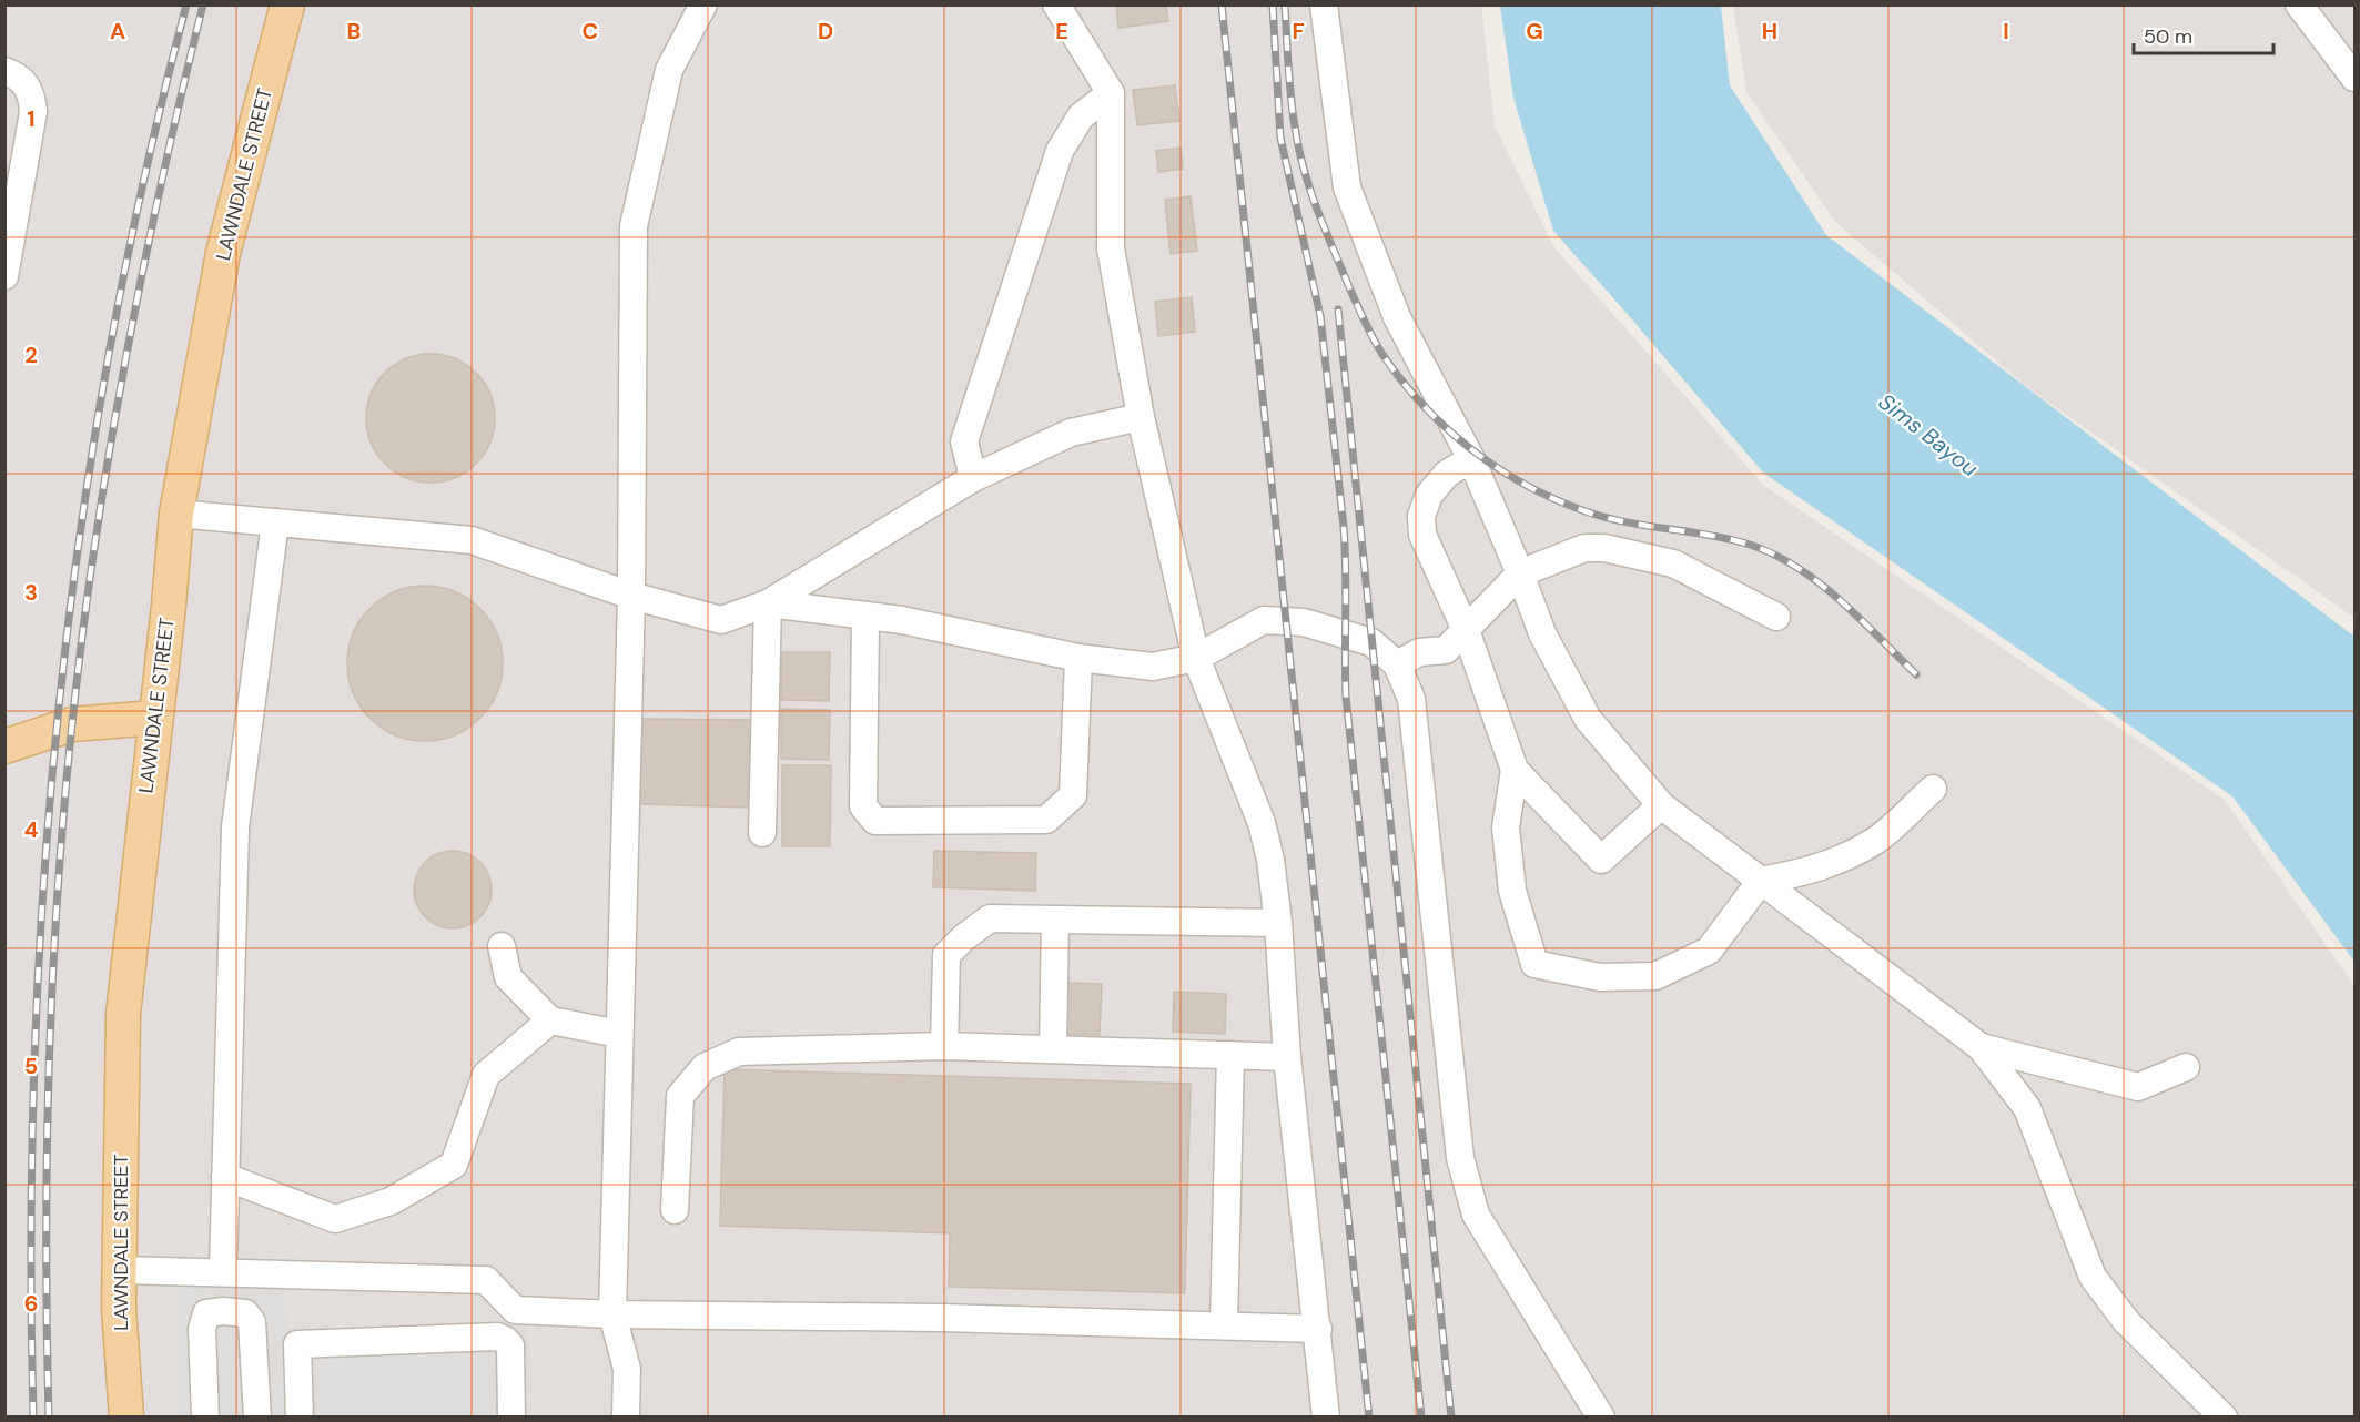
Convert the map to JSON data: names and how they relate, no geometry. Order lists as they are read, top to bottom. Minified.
{"streets":{"main road":["LAWNDALE STREET"]},"water":["Sims Bayou"],"scale_bar":"50 m","grid":{"columns":["A","B","C","D","E","F","G","H","I"],"rows":["1","2","3","4","5","6"]}}
